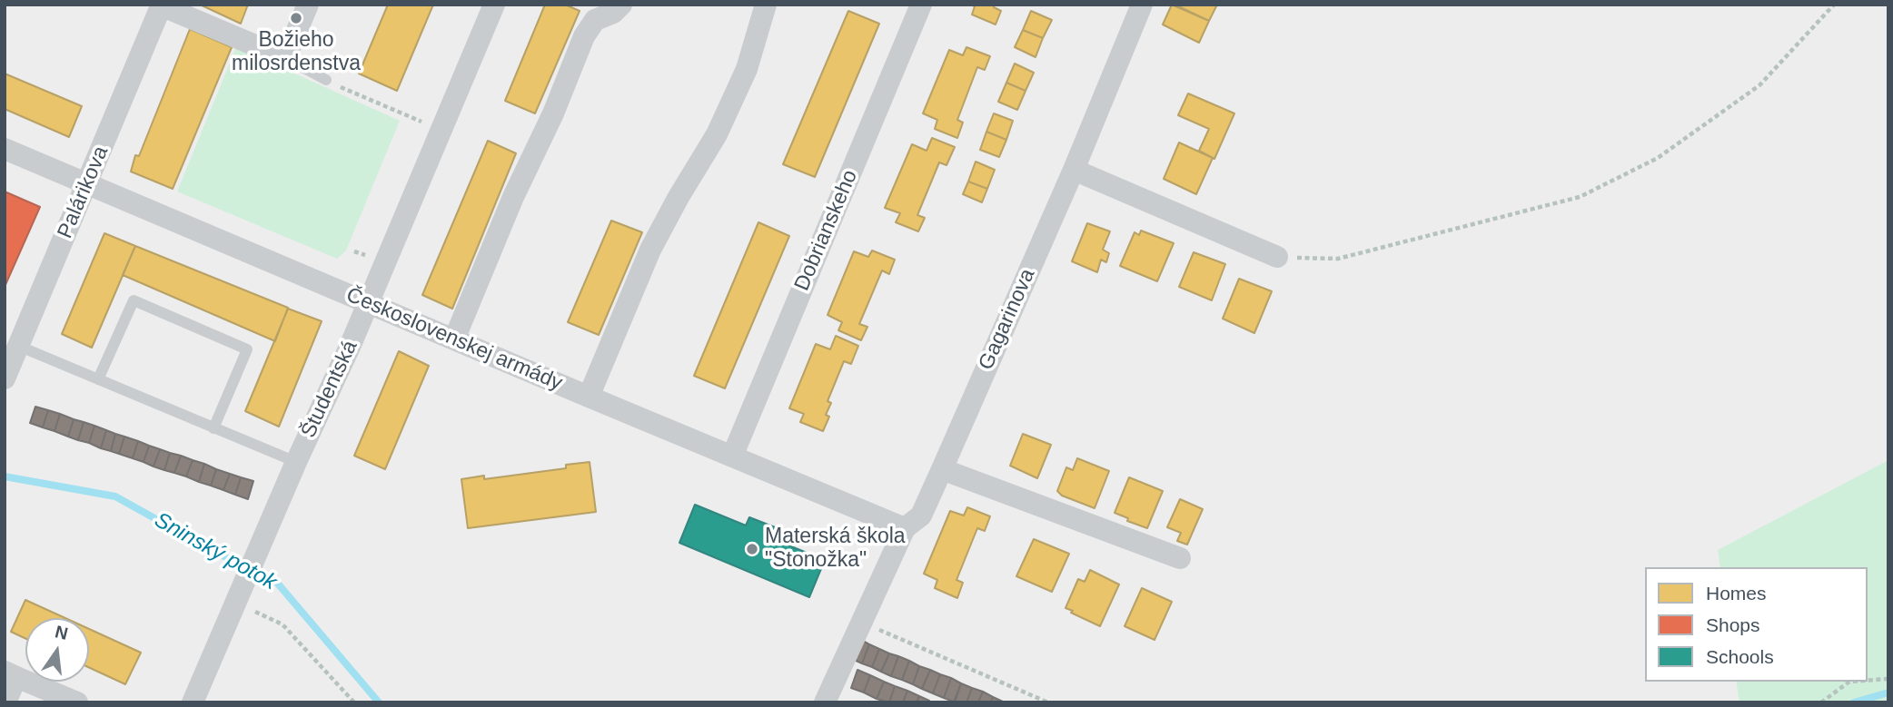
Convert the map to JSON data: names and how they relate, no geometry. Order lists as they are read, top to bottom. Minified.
{"streets":{"street":["Palárikova","Dobrianskeho","Gagarinova","Československej armády","Študentská"]},"crossings":[["Palárikova","Československej armády"],["Dobrianskeho","Československej armády"],["Gagarinova","Československej armády"],["Československej armády","Študentská"]],"water":["Sninský potok"],"places":["Božieho milosrdenstva","Materská škola \"Stonožka\""],"legend":["Homes","Shops","Schools"],"north":"top"}
